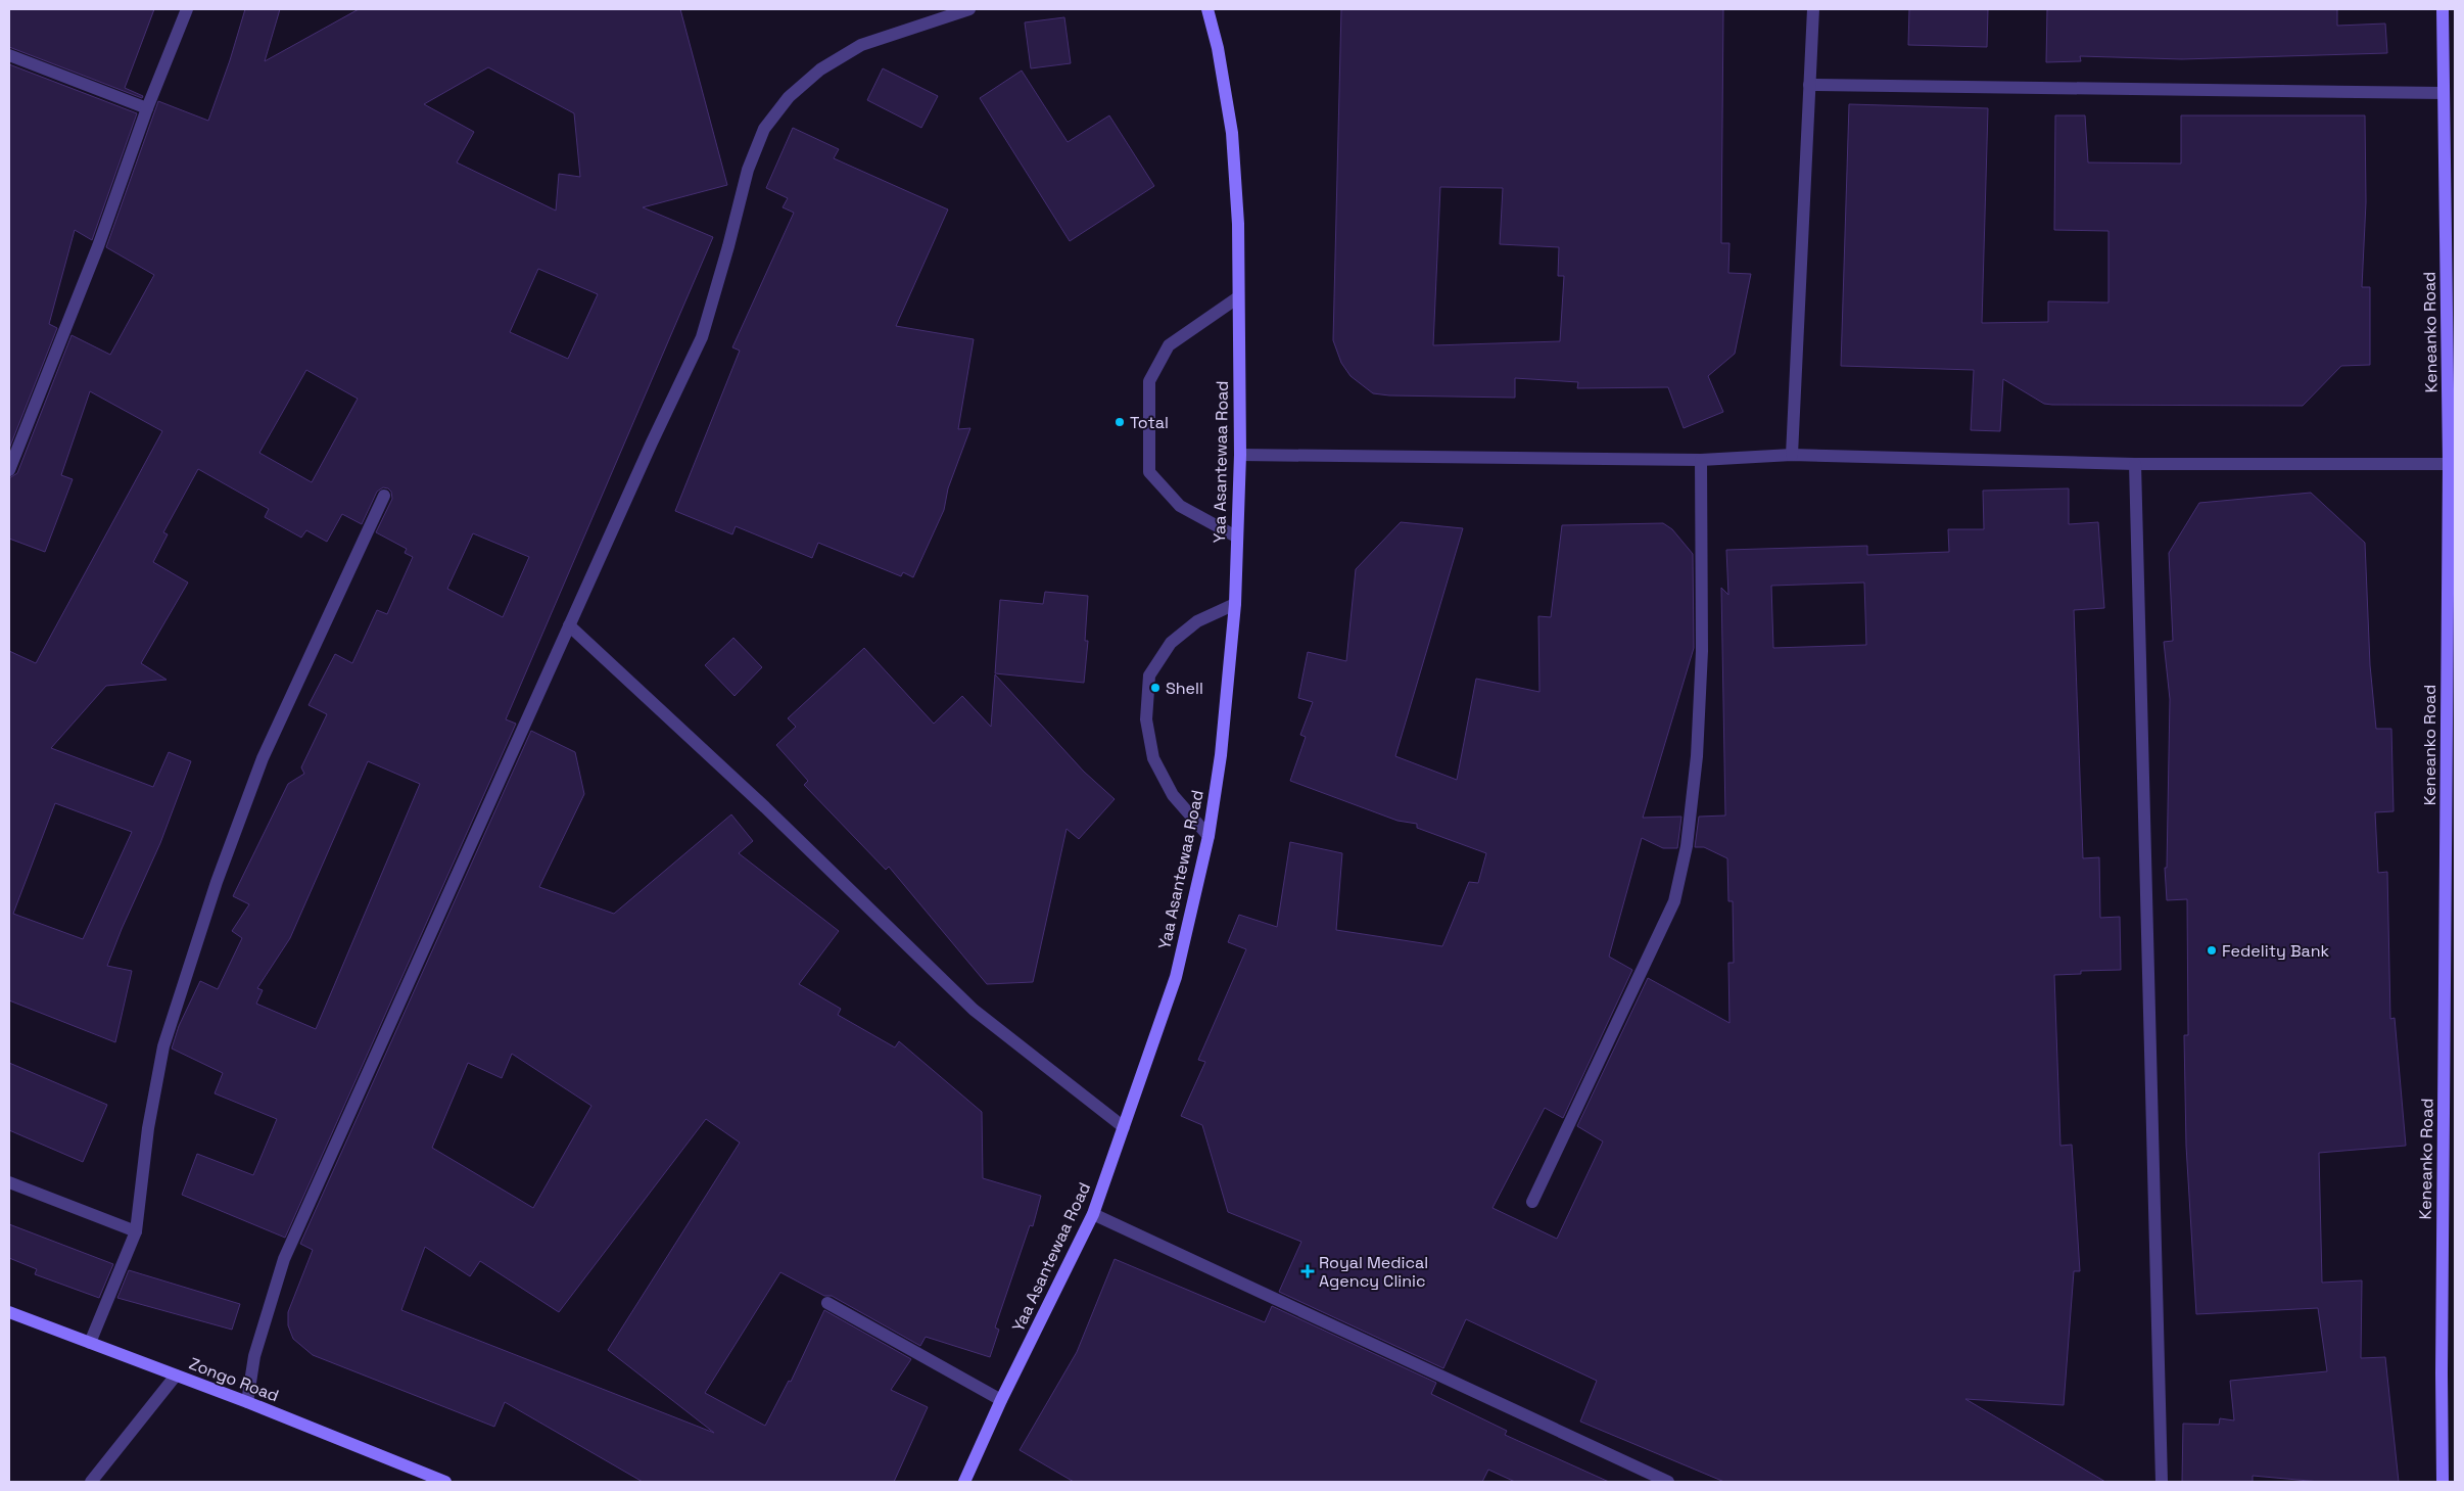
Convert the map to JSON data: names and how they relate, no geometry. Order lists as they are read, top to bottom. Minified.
{"streets":{"street":["Keneanko Road","Yaa Asantewaa Road","Zongo Road"]},"places":{"other":["Total","Shell","Fedelity Bank"],"health":["Royal Medical Agency Clinic"]}}
